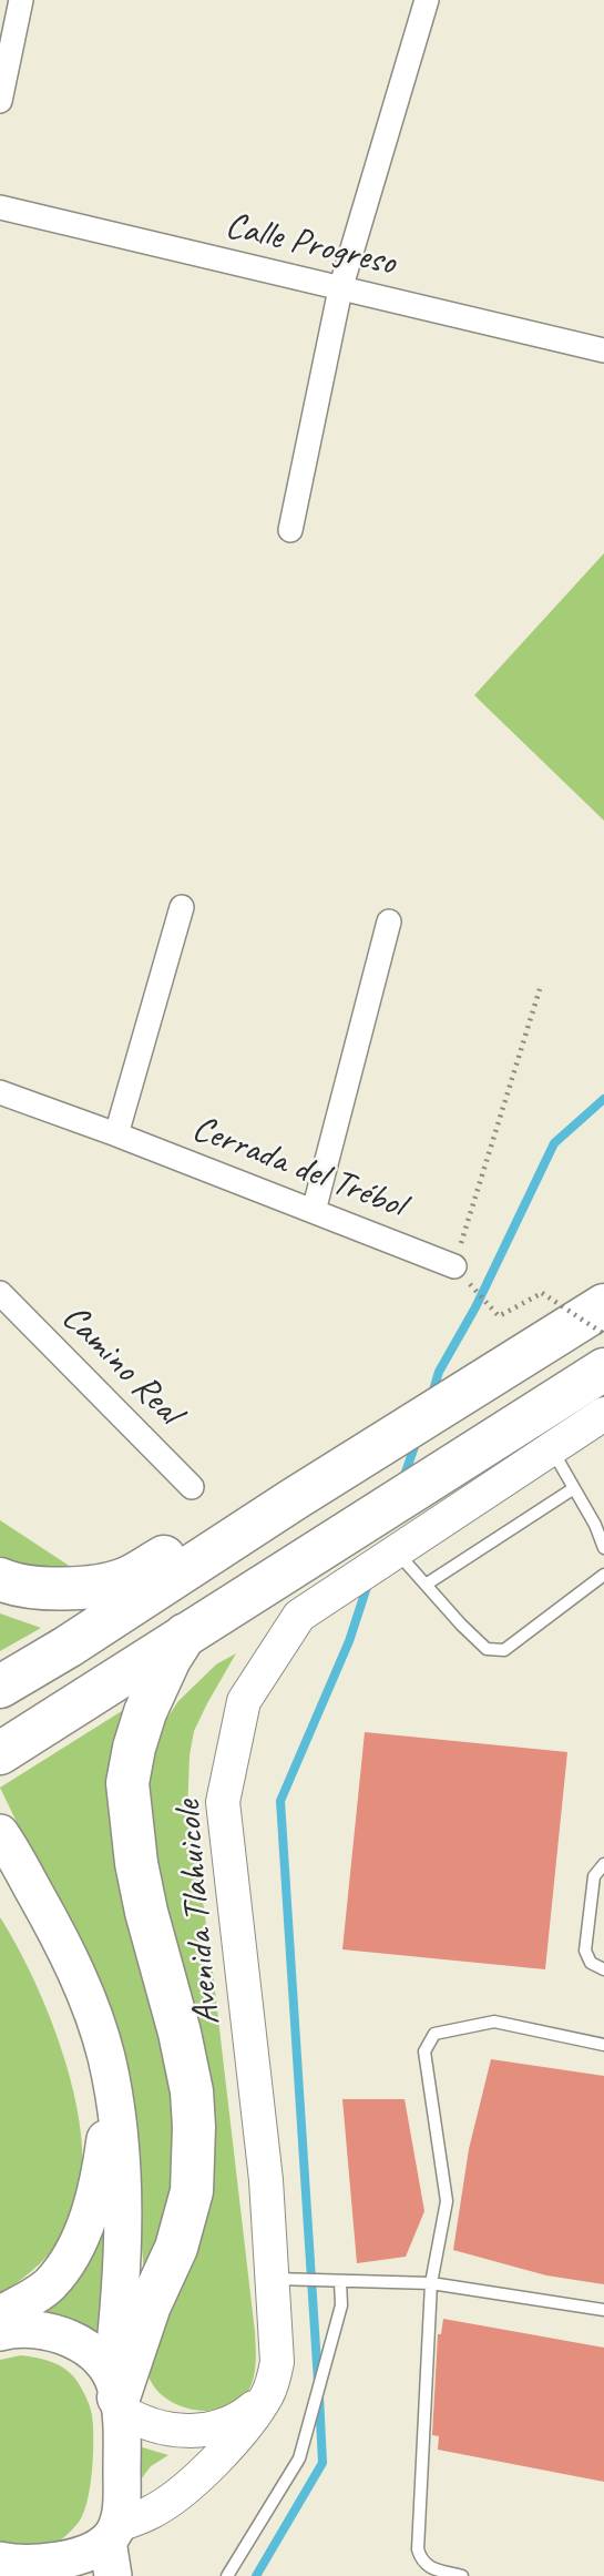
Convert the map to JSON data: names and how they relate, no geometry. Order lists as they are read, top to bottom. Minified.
{"streets":{"main road":["Avenida Tlahuicole"],"street":["Calle Progreso","Cerrada del Trébol","Camino Real"]}}
